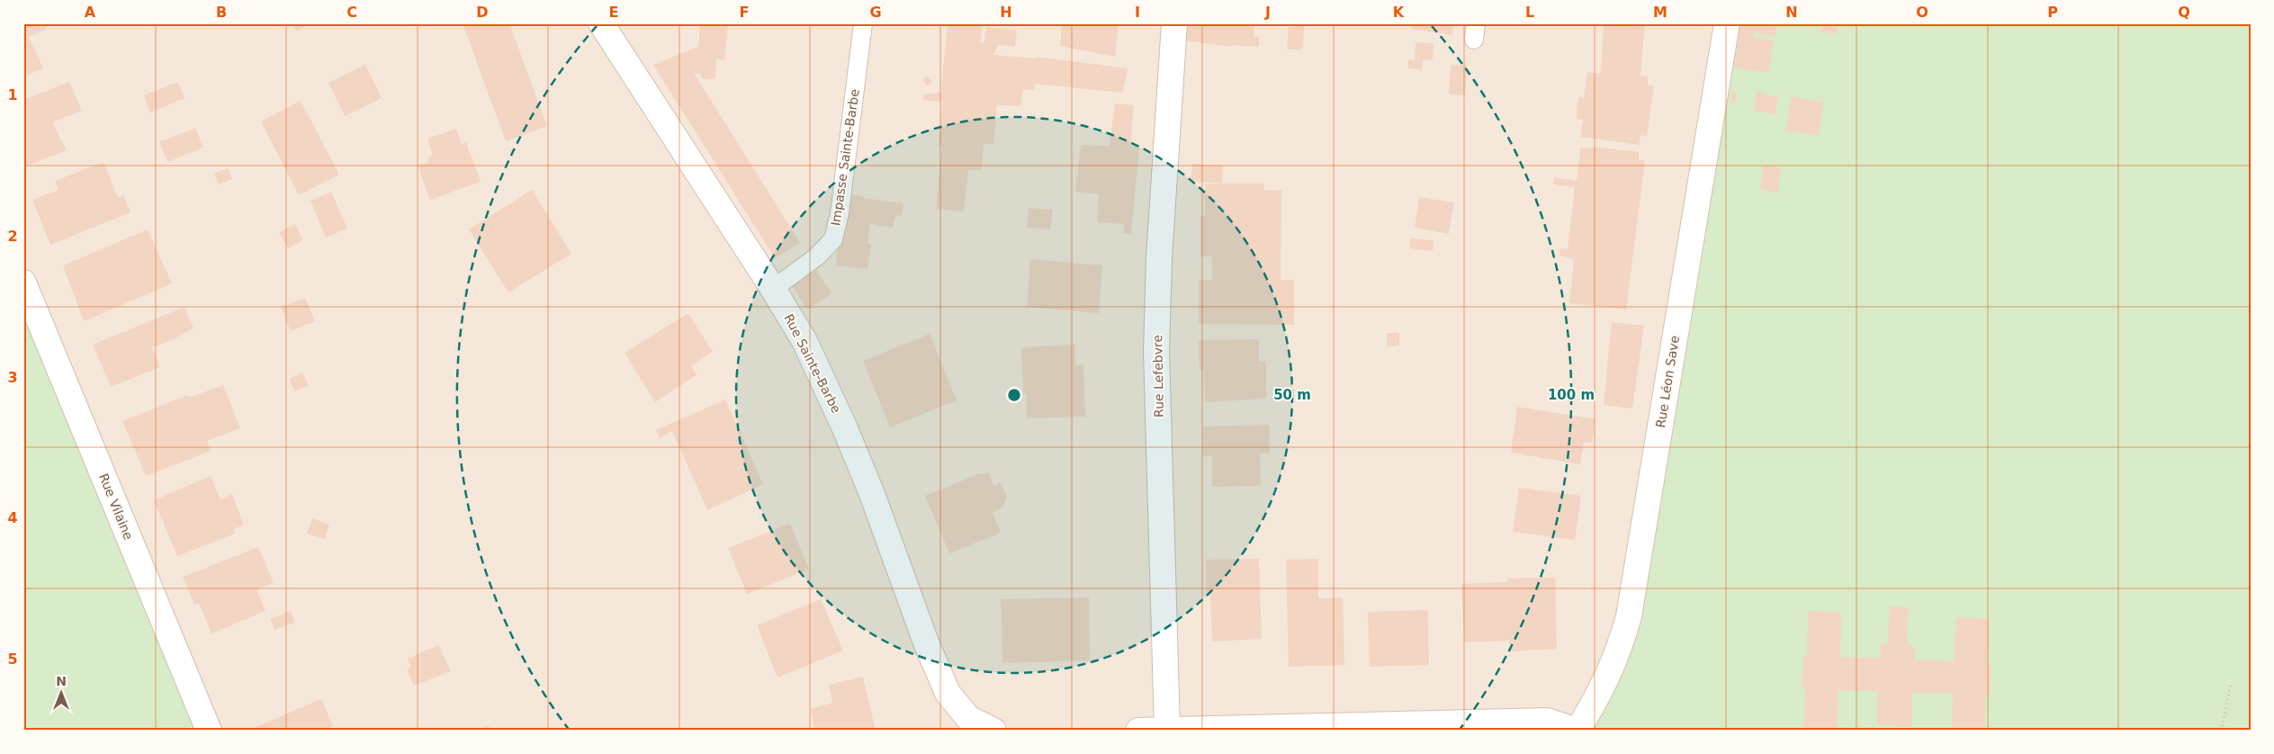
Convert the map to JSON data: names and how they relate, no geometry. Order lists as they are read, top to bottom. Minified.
{"streets":{"street":["Rue Sainte-Barbe","Rue Lefebvre","Rue Léon Save","Rue Vilaine"],"lane":["Impasse Sainte-Barbe"]},"crossings":[["Impasse Sainte-Barbe","Rue Sainte-Barbe"]],"north":"top","grid":{"columns":["A","B","C","D","E","F","G","H","I","J","K","L","M","N","O","P","Q"],"rows":["1","2","3","4","5"]},"rings":["50 m","100 m"]}
